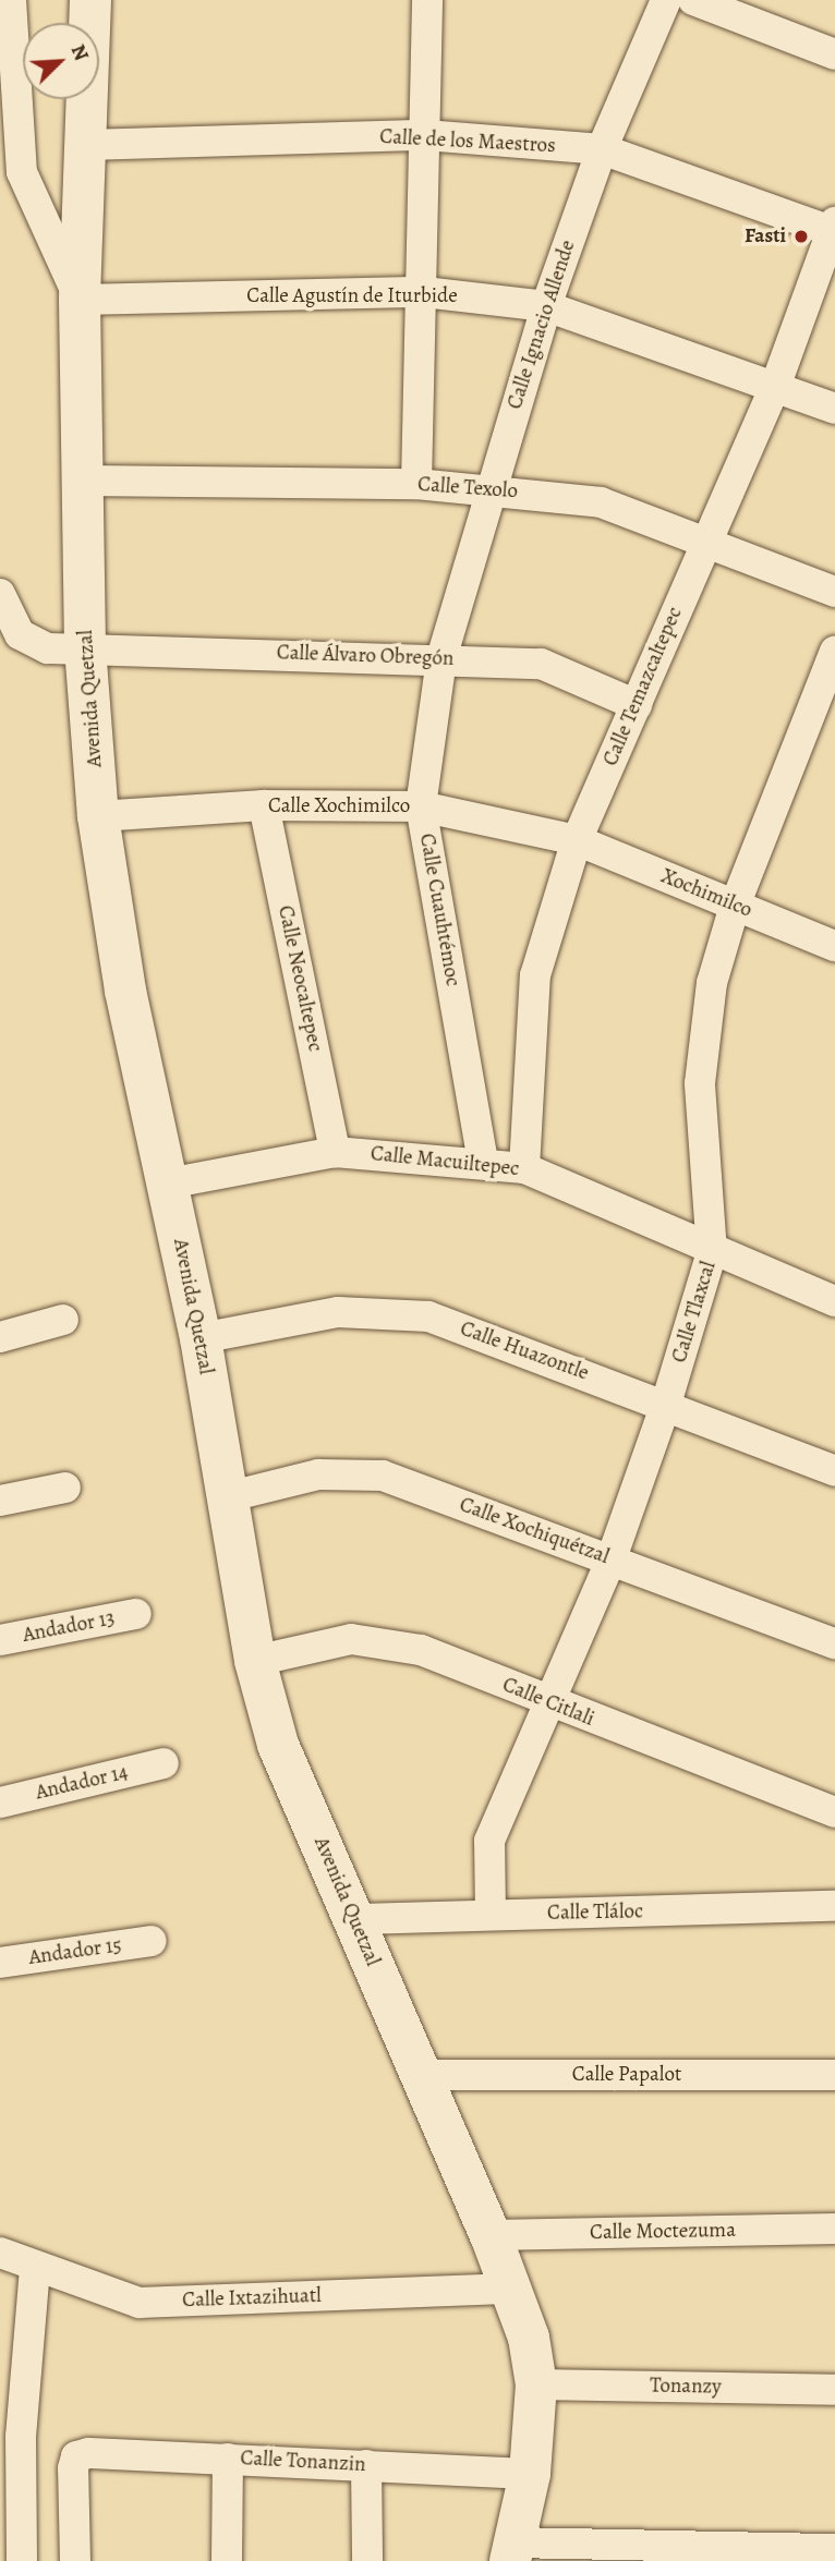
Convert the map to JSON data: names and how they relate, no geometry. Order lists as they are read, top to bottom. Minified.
{"streets":{"street":["Calle de los Maestros","Calle Agustín de Iturbide","Calle Ignacio Allende","Calle Texolo","Calle Álvaro Obregón","Calle Temazcaltepec","Avenida Quetzal","Calle Xochimilco","Xochimilco","Calle Cuauhtémoc","Calle Neocaltepec","Calle Macuiltepec","Calle Tlaxcal","Calle Huazontle","Calle Xochiquétzal","Andador 13","Calle Citlali","Andador 14","Calle Tláloc","Andador 15","Calle Papalot","Calle Moctezuma","Calle Ixtazihuatl","Tonanzy","Calle Tonanzin"]},"crossings":[["Calle de los Maestros","Calle Ignacio Allende"],["Calle de los Maestros","Calle Temazcaltepec"],["Calle de los Maestros","Avenida Quetzal"],["Calle Agustín de Iturbide","Calle Ignacio Allende"],["Calle Agustín de Iturbide","Calle Temazcaltepec"],["Calle Agustín de Iturbide","Avenida Quetzal"],["Calle Ignacio Allende","Calle Texolo"],["Calle Ignacio Allende","Calle Álvaro Obregón"],["Calle Ignacio Allende","Calle Cuauhtémoc"],["Calle Texolo","Calle Temazcaltepec"],["Calle Texolo","Avenida Quetzal"],["Calle Álvaro Obregón","Calle Temazcaltepec"],["Calle Álvaro Obregón","Avenida Quetzal"],["Calle Álvaro Obregón","Calle Cuauhtémoc"],["Calle Temazcaltepec","Calle Xochimilco"],["Calle Temazcaltepec","Xochimilco"],["Calle Temazcaltepec","Calle Macuiltepec"],["Avenida Quetzal","Calle Xochimilco"],["Avenida Quetzal","Calle Macuiltepec"],["Avenida Quetzal","Calle Huazontle"],["Avenida Quetzal","Calle Xochiquétzal"],["Avenida Quetzal","Calle Citlali"],["Avenida Quetzal","Calle Tláloc"],["Avenida Quetzal","Calle Papalot"],["Avenida Quetzal","Calle Moctezuma"],["Avenida Quetzal","Calle Ixtazihuatl"],["Avenida Quetzal","Tonanzy"],["Avenida Quetzal","Calle Tonanzin"],["Calle Xochimilco","Xochimilco"],["Calle Xochimilco","Calle Cuauhtémoc"],["Calle Xochimilco","Calle Neocaltepec"],["Xochimilco","Calle Tlaxcal"],["Calle Cuauhtémoc","Calle Macuiltepec"],["Calle Neocaltepec","Calle Macuiltepec"],["Calle Macuiltepec","Calle Tlaxcal"],["Calle Tlaxcal","Calle Huazontle"],["Calle Tlaxcal","Calle Xochiquétzal"],["Calle Tlaxcal","Calle Citlali"],["Calle Tlaxcal","Calle Tláloc"]],"places":["Fasti"],"north":"top right"}
